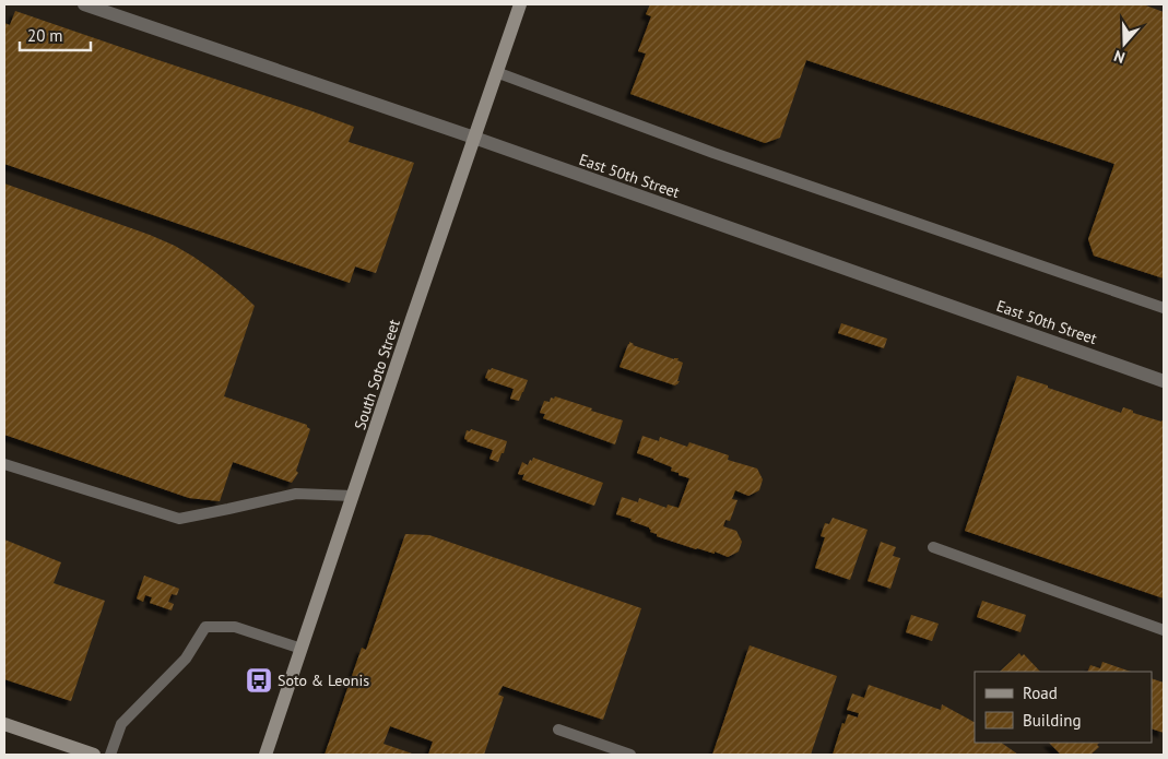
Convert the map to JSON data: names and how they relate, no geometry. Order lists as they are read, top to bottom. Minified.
{"streets":{"main road":["South Soto Street"],"street":["East 50th Street"]},"crossings":[["East 50th Street","South Soto Street"]],"places":{"bus stop":["Soto & Leonis"]},"legend":["Road","Building"],"scale_bar":"20 m","north":"bottom"}
